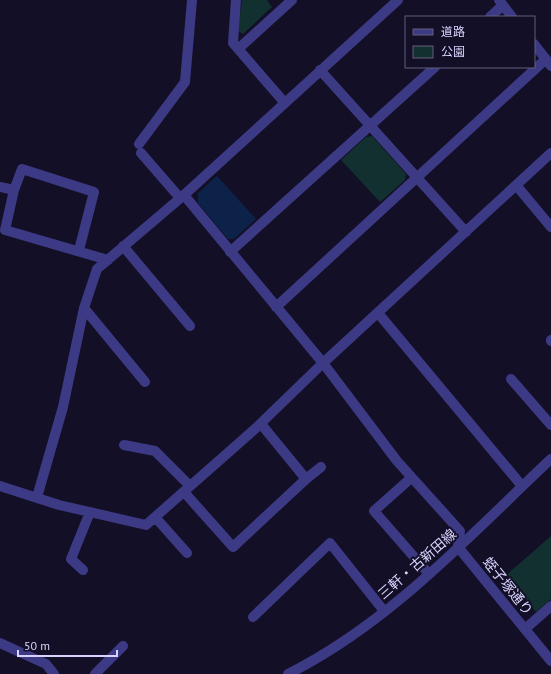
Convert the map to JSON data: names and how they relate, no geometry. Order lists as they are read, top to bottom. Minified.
{"streets":{"street":["三軒・古新田線","蛭子塚通り"]},"crossings":[["三軒・古新田線","蛭子塚通り"]],"legend":["道路","公園"],"scale_bar":"50 m"}
